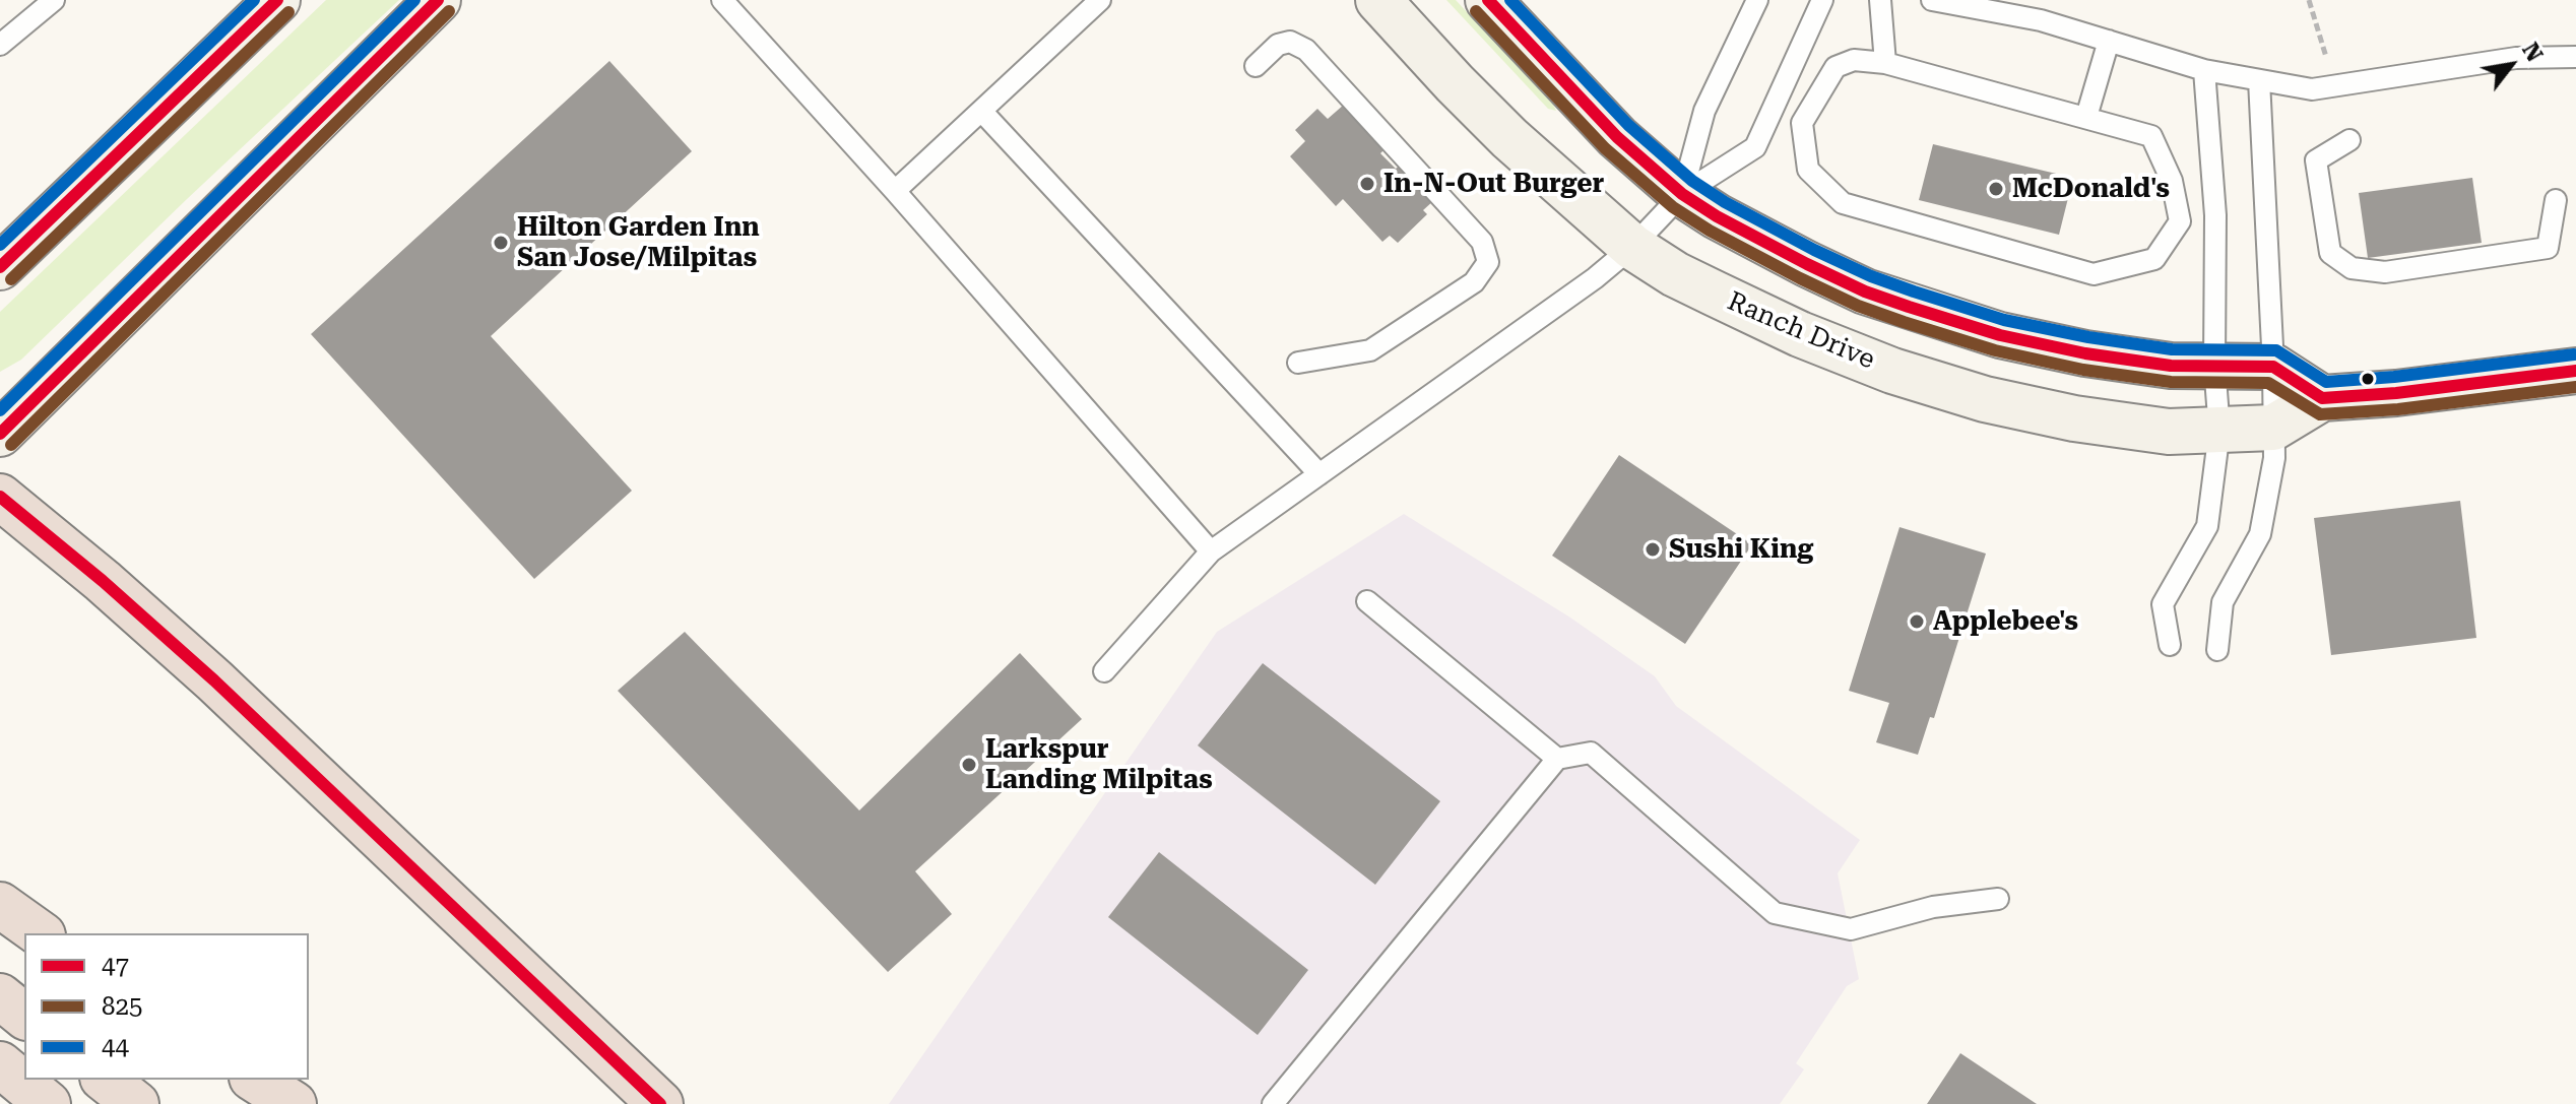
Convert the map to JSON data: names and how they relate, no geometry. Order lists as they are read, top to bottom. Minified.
{"streets":{"street":["Ranch Drive"]},"places":["In-N-Out Burger","McDonald's","Hilton Garden Inn San Jose/Milpitas","Sushi King","Applebee's","Larkspur Landing Milpitas"],"lines":["transit line 47","transit line 44","transit line 825"],"legend":["47","825","44"],"north":"top right"}
